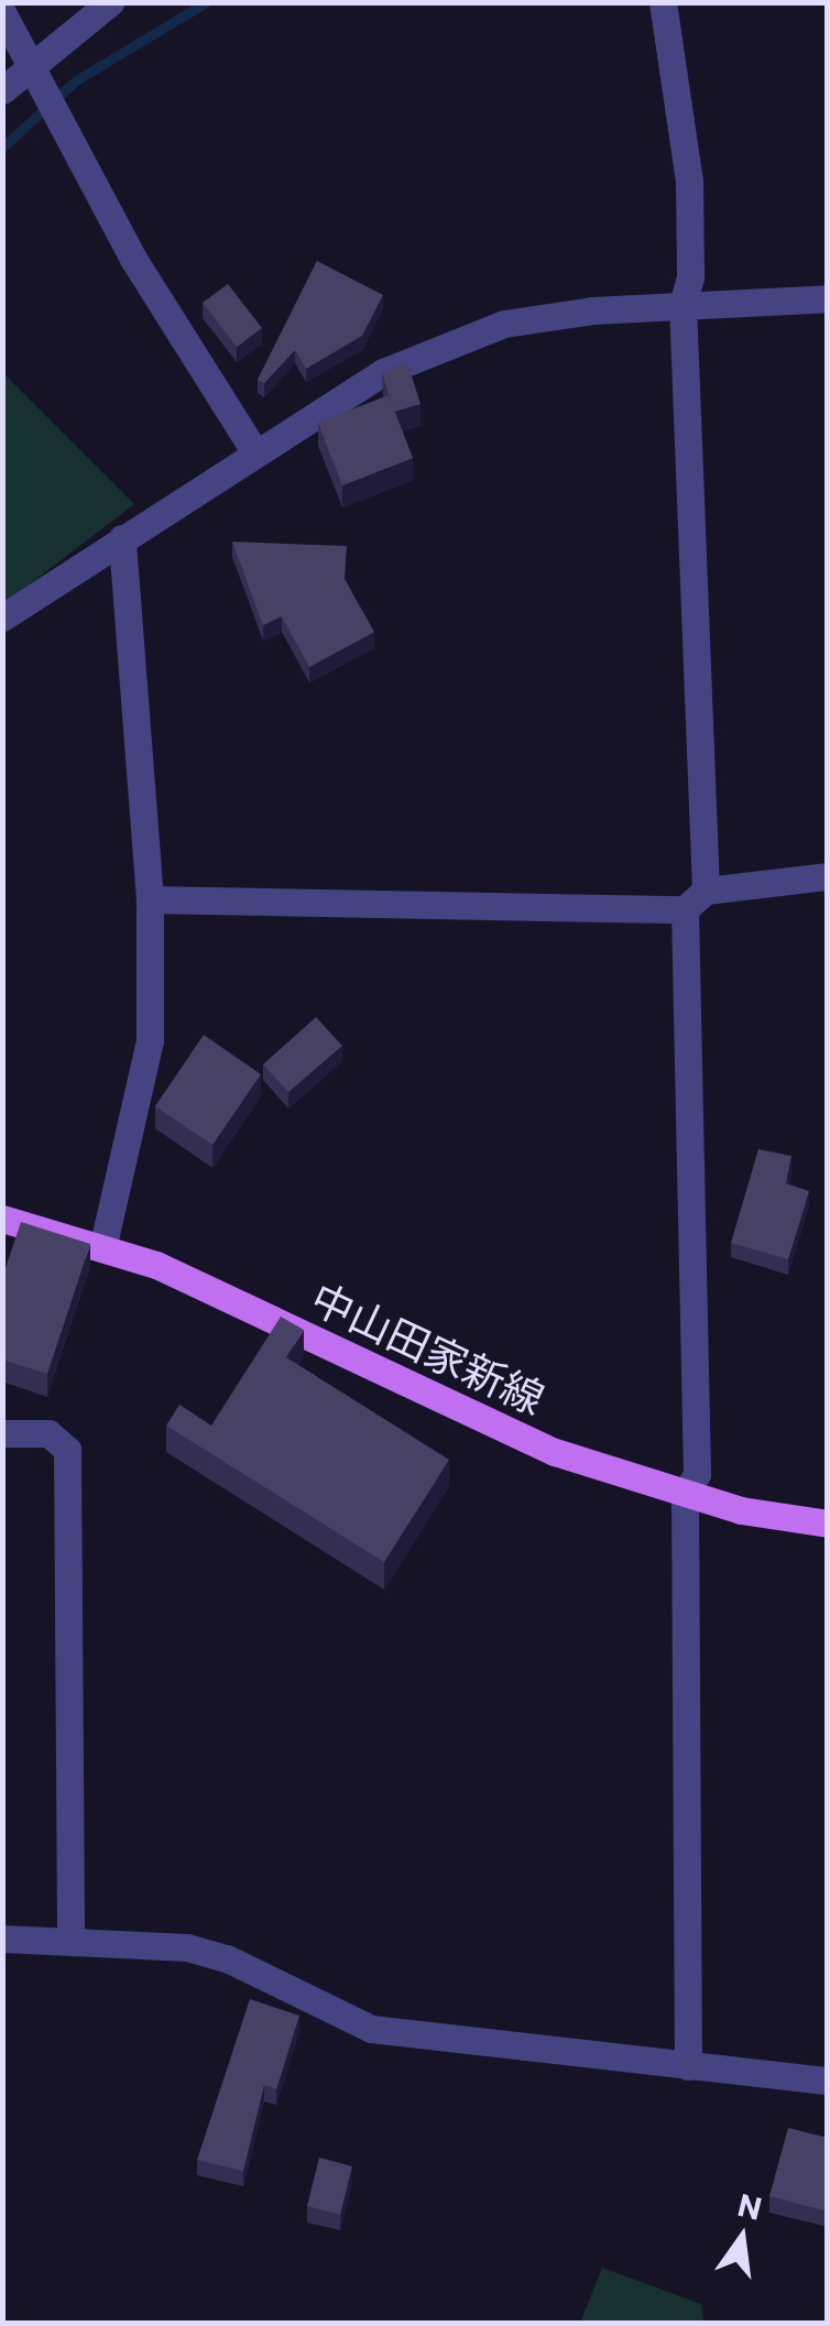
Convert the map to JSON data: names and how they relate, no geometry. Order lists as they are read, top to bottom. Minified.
{"streets":{"main road":["中山田家新線"]},"north":"top"}
